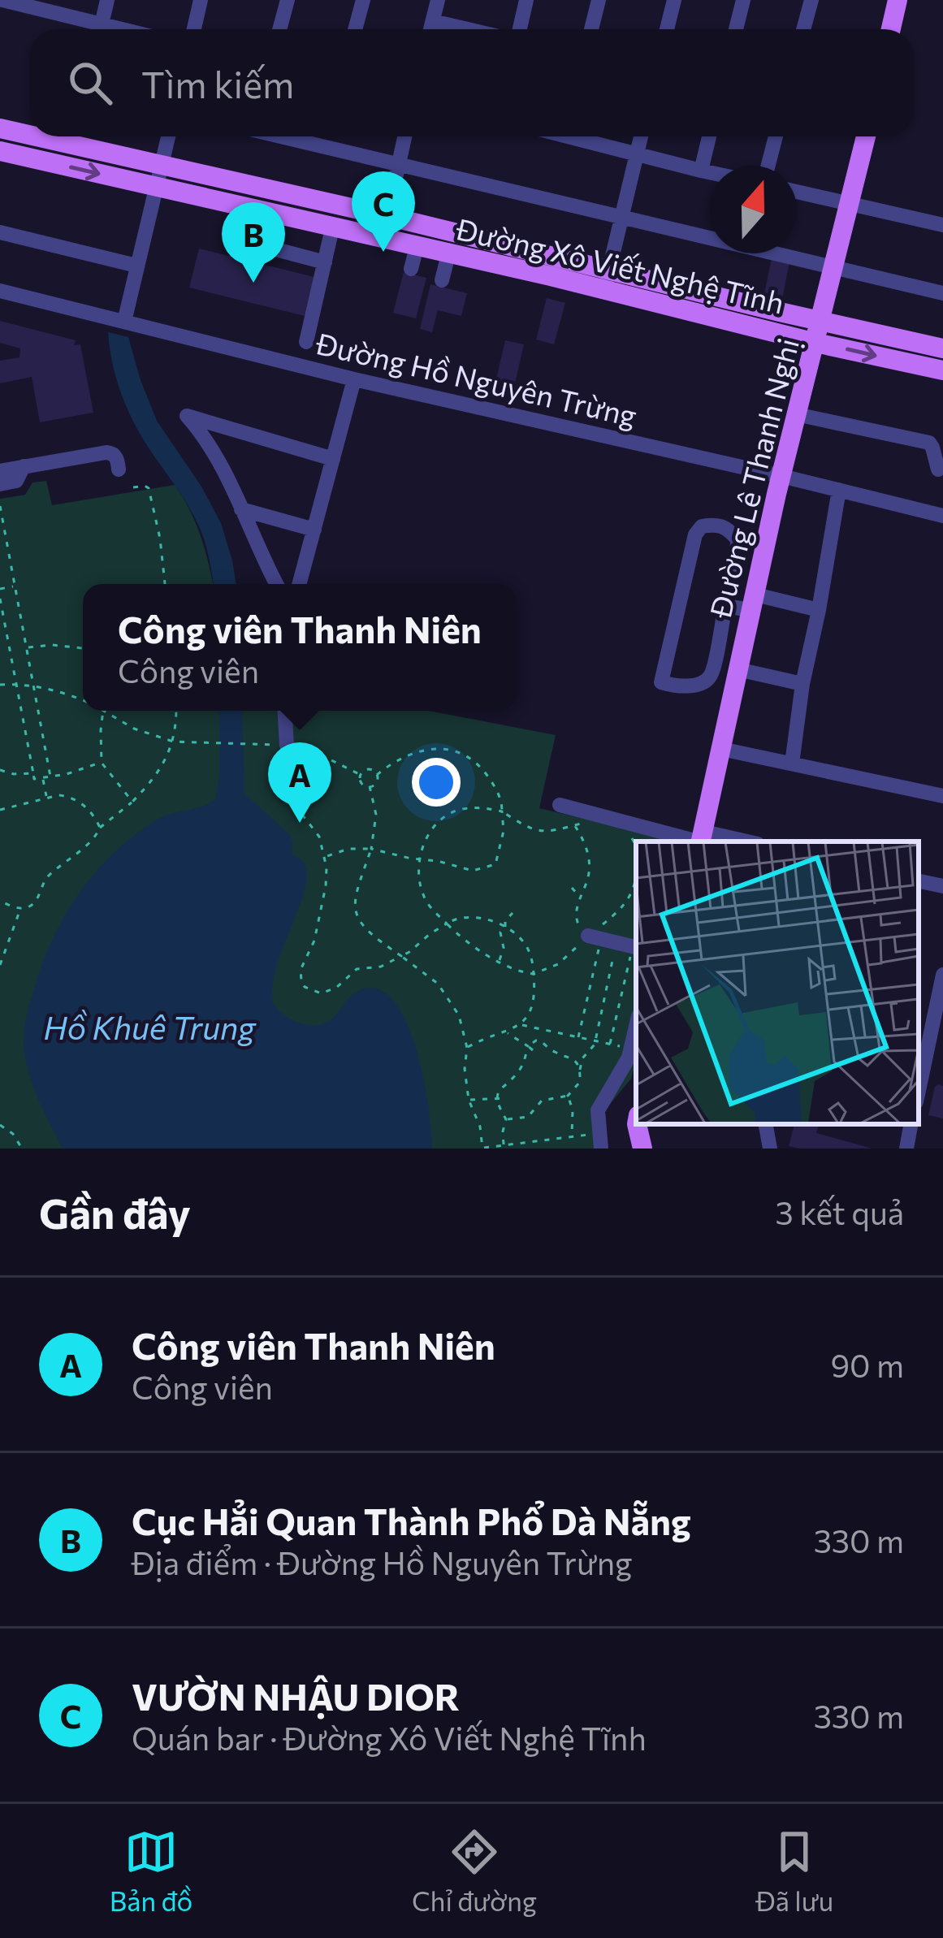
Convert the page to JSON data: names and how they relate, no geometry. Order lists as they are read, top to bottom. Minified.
{"streets":{"main road":["Đường Xô Viết Nghệ Tĩnh","Đường Lê Thanh Nghị"],"street":["Đường Hồ Nguyên Trừng"]},"crossings":[["Đường Xô Viết Nghệ Tĩnh","Đường Lê Thanh Nghị"],["Đường Hồ Nguyên Trừng","Đường Lê Thanh Nghị"]],"water":["Hồ Khuê Trung"],"north":"top","page":{"search":"Tìm kiếm","pins":["C","B","A"],"popup":["Công viên Thanh Niên","Công viên"],"heading":["Gần đây","3 kết quả"],"list":[{"mark":"A","name":"Công viên Thanh Niên","note":"Công viên","value":"90 m"},{"mark":"B","name":"Cục Hẳi Quan Thành Phổ Dà Nẵng","note":"Địa điểm · Đường Hồ Nguyên Trừng","value":"330 m"},{"mark":"C","name":"VƯỜN NHẬU DIOR","note":"Quán bar · Đường Xô Viết Nghệ Tĩnh","value":"330 m"}],"nav":["Bản đồ","Chỉ đường","Đã lưu"]}}
